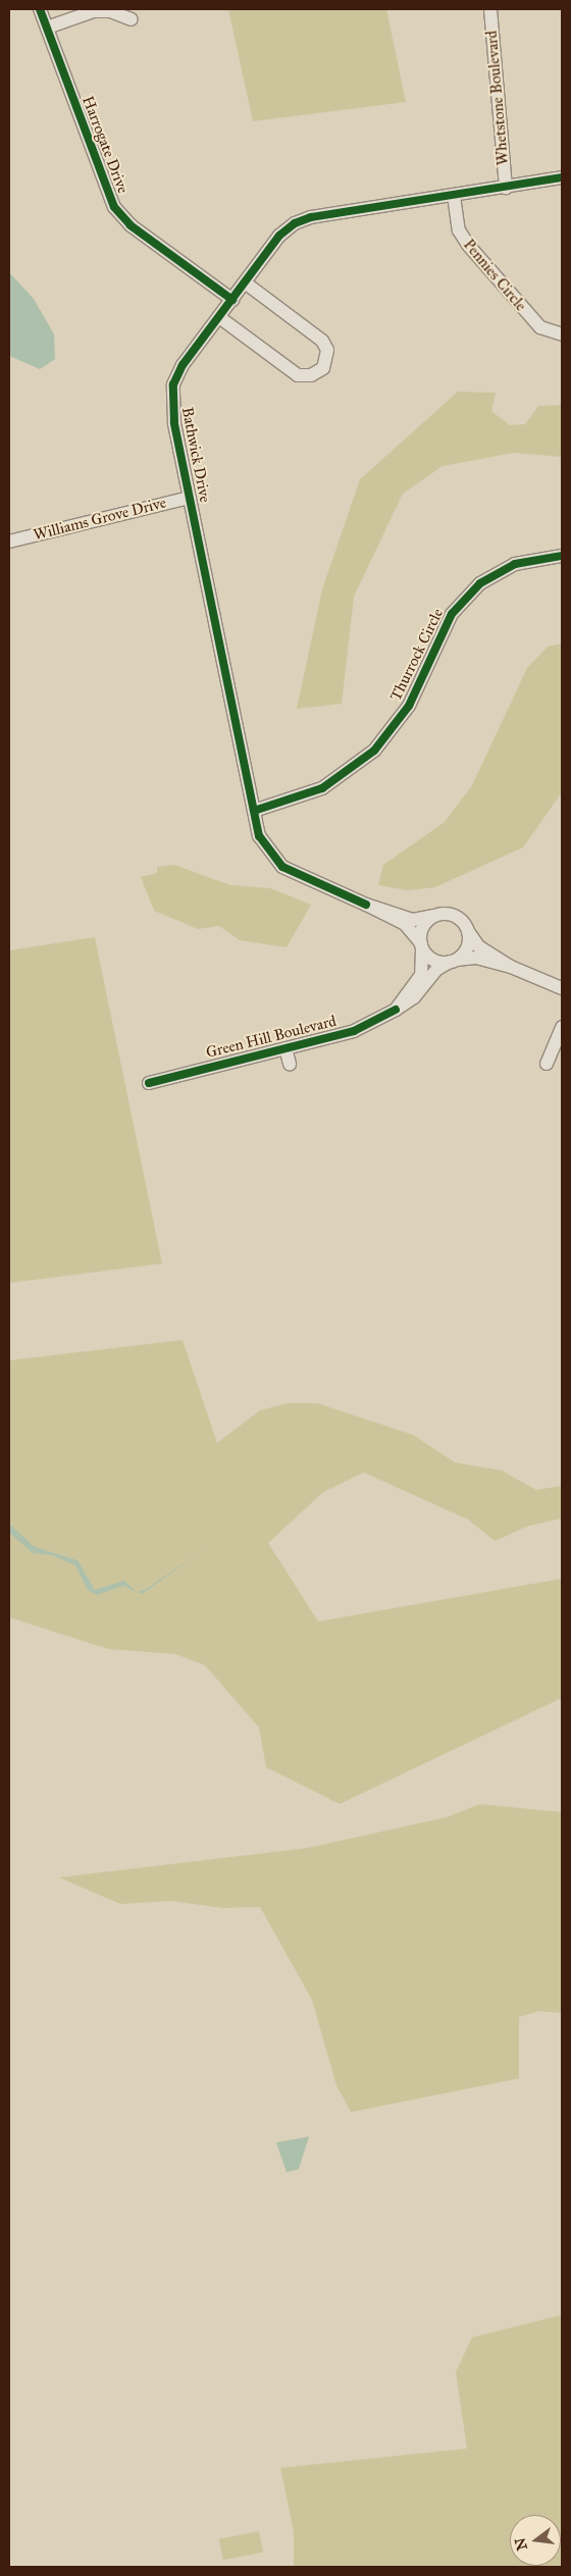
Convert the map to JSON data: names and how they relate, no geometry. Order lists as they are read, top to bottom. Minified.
{"streets":{"street":["Whetstone Boulevard","Harrogate Drive","Pennies Circle","Bathwick Drive","Williams Grove Drive","Thurrock Circle","Green Hill Boulevard"]},"crossings":[["Whetstone Boulevard","Bathwick Drive"],["Harrogate Drive","Bathwick Drive"],["Pennies Circle","Bathwick Drive"],["Bathwick Drive","Williams Grove Drive"],["Bathwick Drive","Thurrock Circle"],["Bathwick Drive","Green Hill Boulevard"]],"north":"left"}
